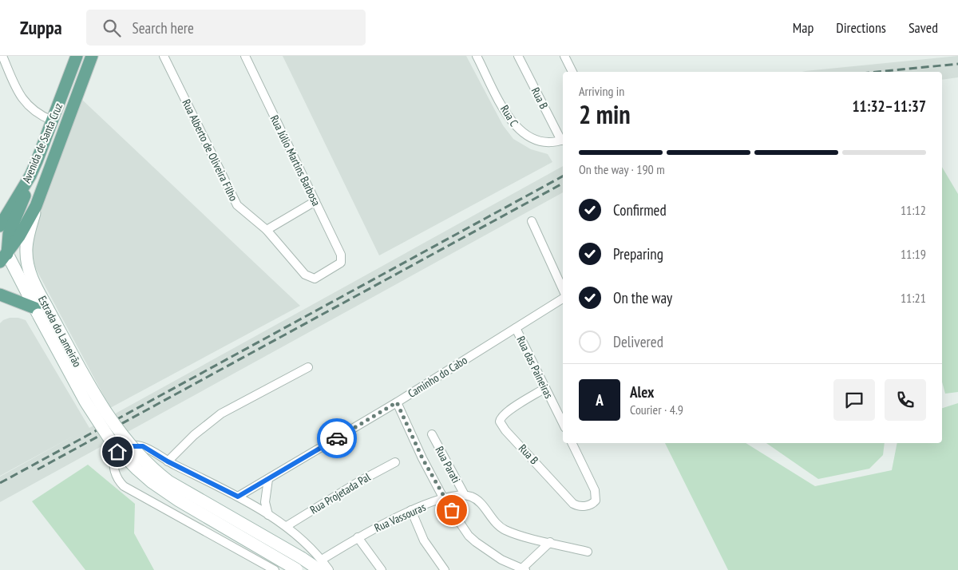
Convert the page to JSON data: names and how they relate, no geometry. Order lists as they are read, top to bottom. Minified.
{"streets":{"main road":["Avenida de Santa Cruz","Estrada do Lameirão"],"street":["Rua B","Rua C","Rua Alberto de Oliveira Filho","Rua Júlio Martins Barbosa","Rua das Paineiras","Caminho do Cabo","Rua Parati","Rua Projetada Pal","Rua Vassouras"]},"crossings":[["Rua B","Rua C"],["Rua B","Rua das Paineiras"],["Avenida de Santa Cruz","Estrada do Lameirão"],["Rua Alberto de Oliveira Filho","Rua Júlio Martins Barbosa"],["Estrada do Lameirão","Caminho do Cabo"],["Estrada do Lameirão","Rua Projetada Pal"],["Estrada do Lameirão","Rua Vassouras"],["Rua das Paineiras","Caminho do Cabo"],["Rua Parati","Rua Vassouras"]],"page":{"header":"Zuppa","search":"Search here","nav":["Map","Directions","Saved"],"heading":["2 min","Arriving in","11:32–11:37"],"panel":["Alex","Courier · 4.9"],"bar":"On the way · 190 m","list":[["Confirmed","11:12"],["Preparing","11:19"],["On the way","11:21"],"Delivered"],"round":"A"}}
